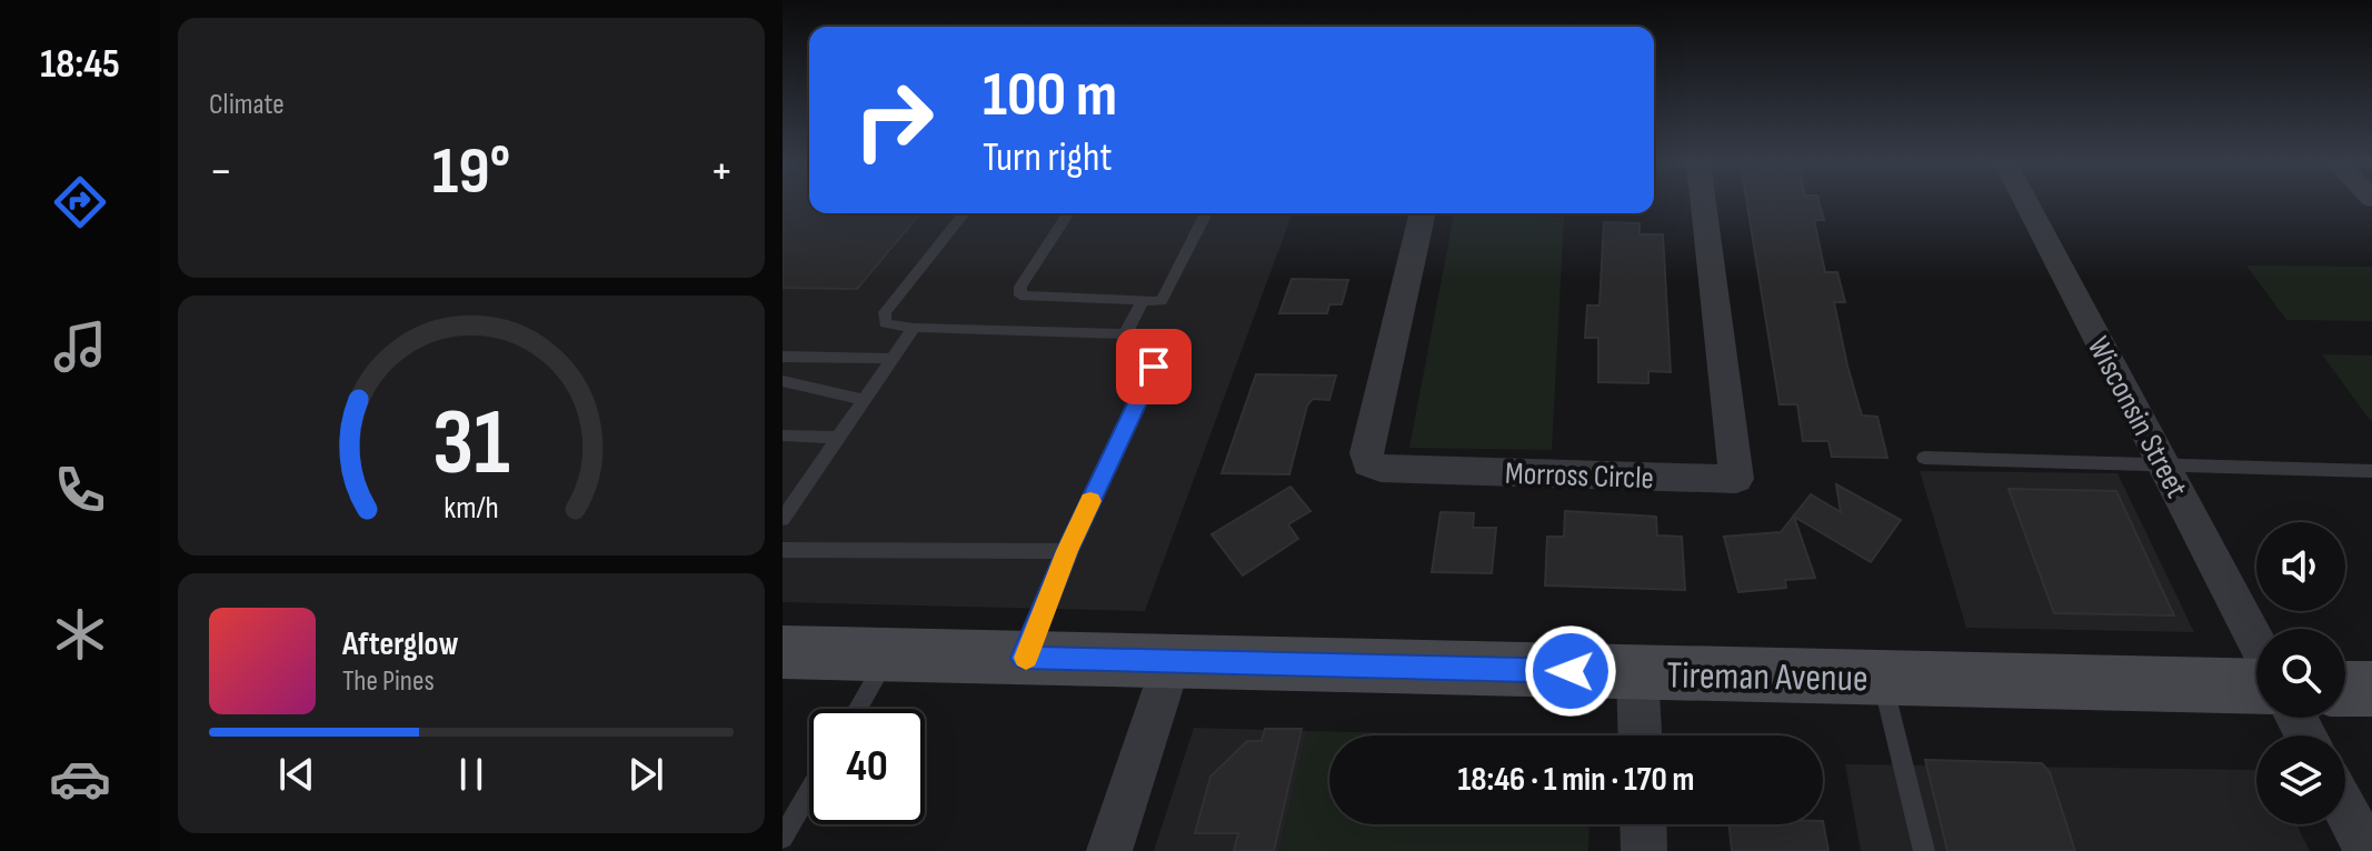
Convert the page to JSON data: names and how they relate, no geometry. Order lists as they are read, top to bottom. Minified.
{"streets":{"street":["Wisconsin Street","Morross Circle","Tireman Avenue"]},"page":{"tabs":"18:45","tile":"Climate","turn":["100 m","Turn right"],"heat":["−","19°","+"],"song":["Afterglow","The Pines"],"limit":"40","trip":"18:46 · 1 min · 170 m","gauge":["31","km/h"]}}
